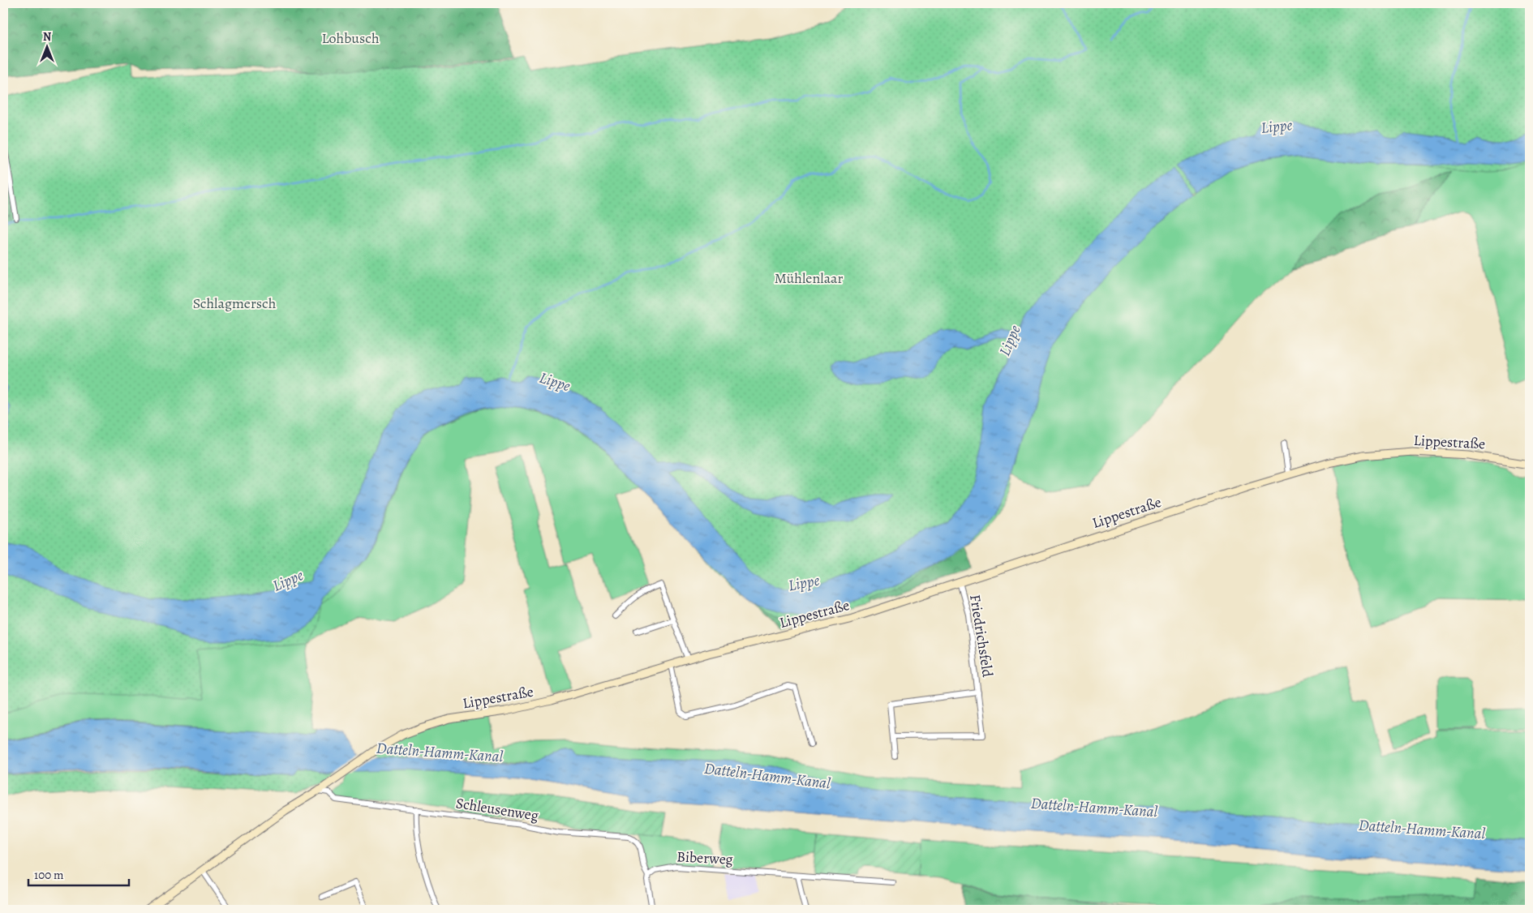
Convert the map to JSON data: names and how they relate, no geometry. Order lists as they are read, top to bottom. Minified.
{"streets":{"main road":["Lippestraße"],"street":["Friedrichsfeld","Schleusenweg","Biberweg"]},"crossings":[["Lippestraße","Friedrichsfeld"],["Lippestraße","Schleusenweg"],["Schleusenweg","Biberweg"]],"water":["Lippe","Datteln-Hamm-Kanal"],"parks":["Lohbusch","Mühlenlaar","Schlagmersch"],"scale_bar":"100 m","north":"top"}
